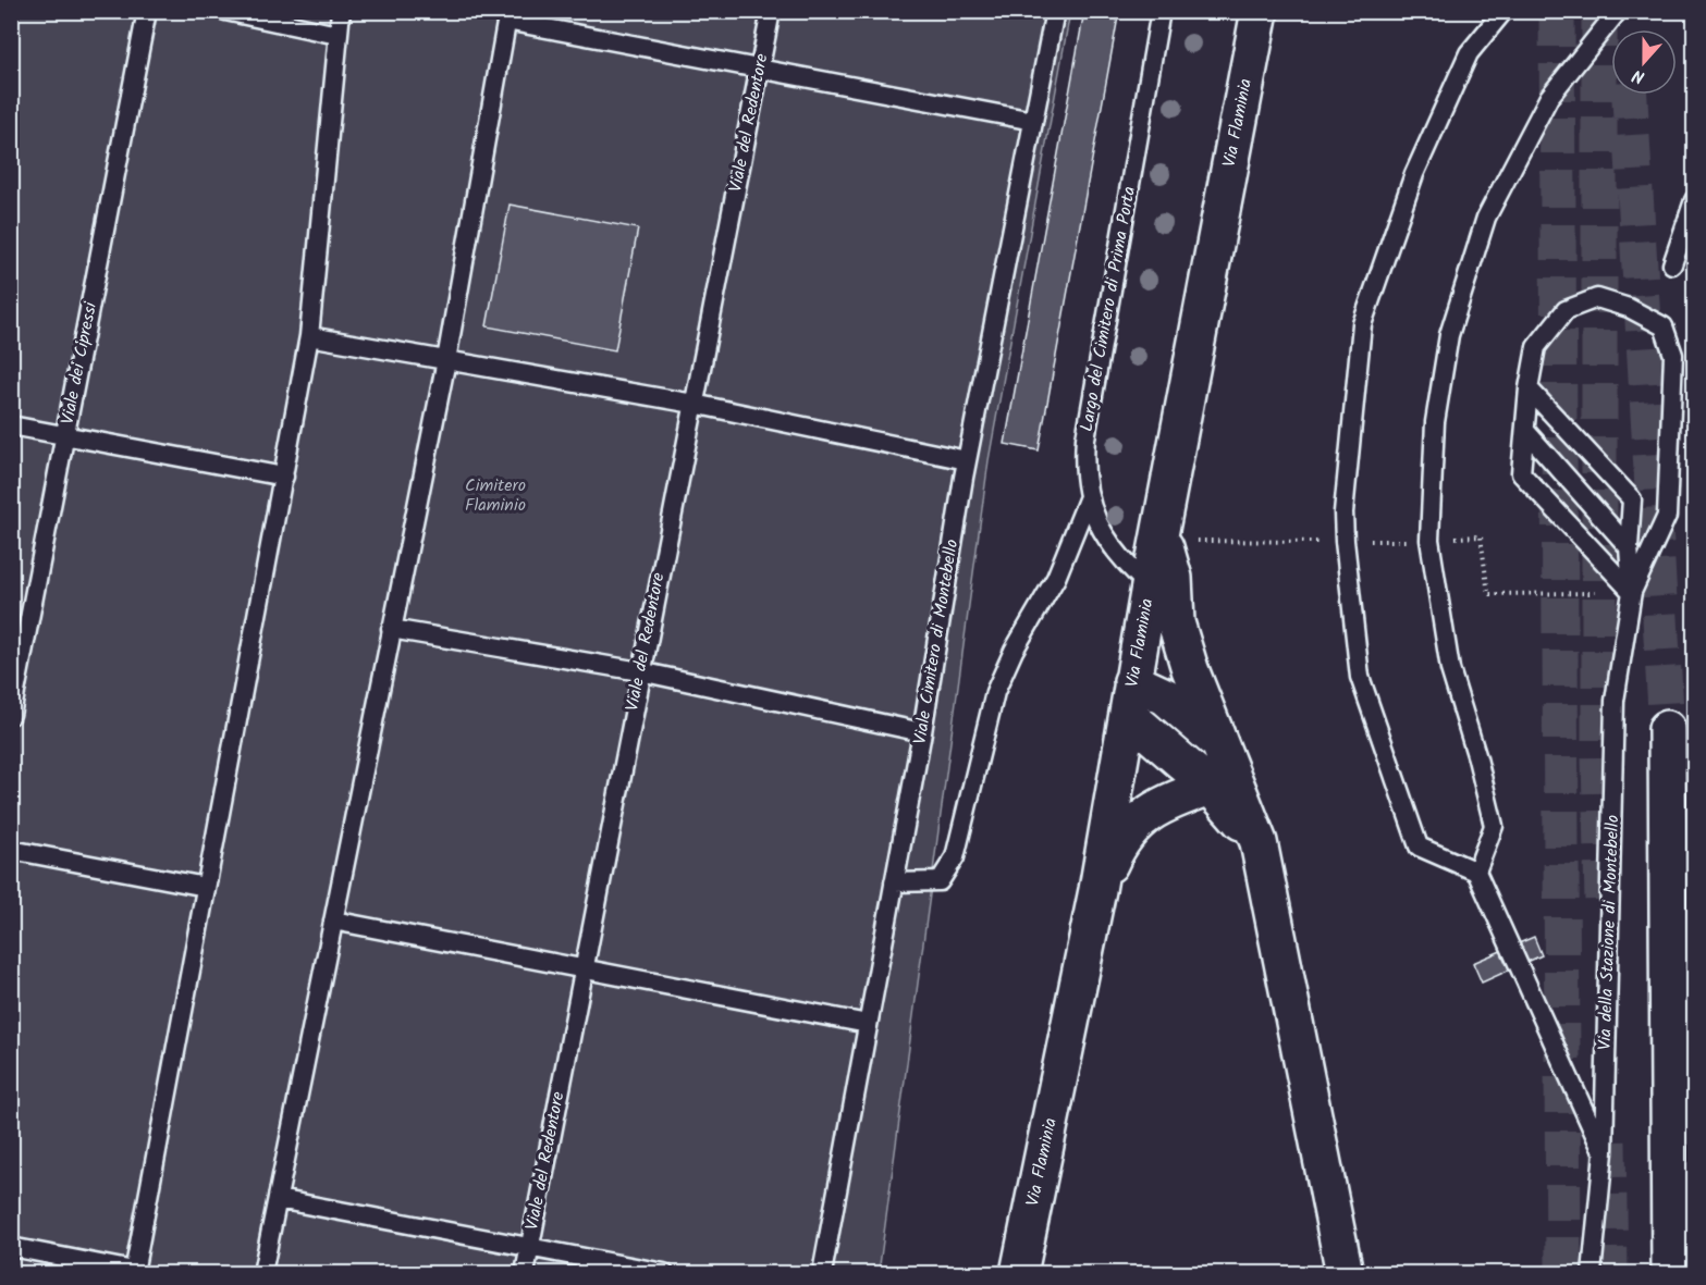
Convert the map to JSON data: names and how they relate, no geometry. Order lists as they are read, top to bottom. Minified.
{"streets":{"main road":["Via Flaminia"],"lane":["Viale del Redentore","Largo del Cimitero di Prima Porta","Viale dei Cipressi","Viale Cimitero di Montebello","Via della Stazione di Montebello"]},"crossings":[["Via Flaminia","Largo del Cimitero di Prima Porta"]],"parks":["Cimitero Flaminio"],"north":"bottom"}
